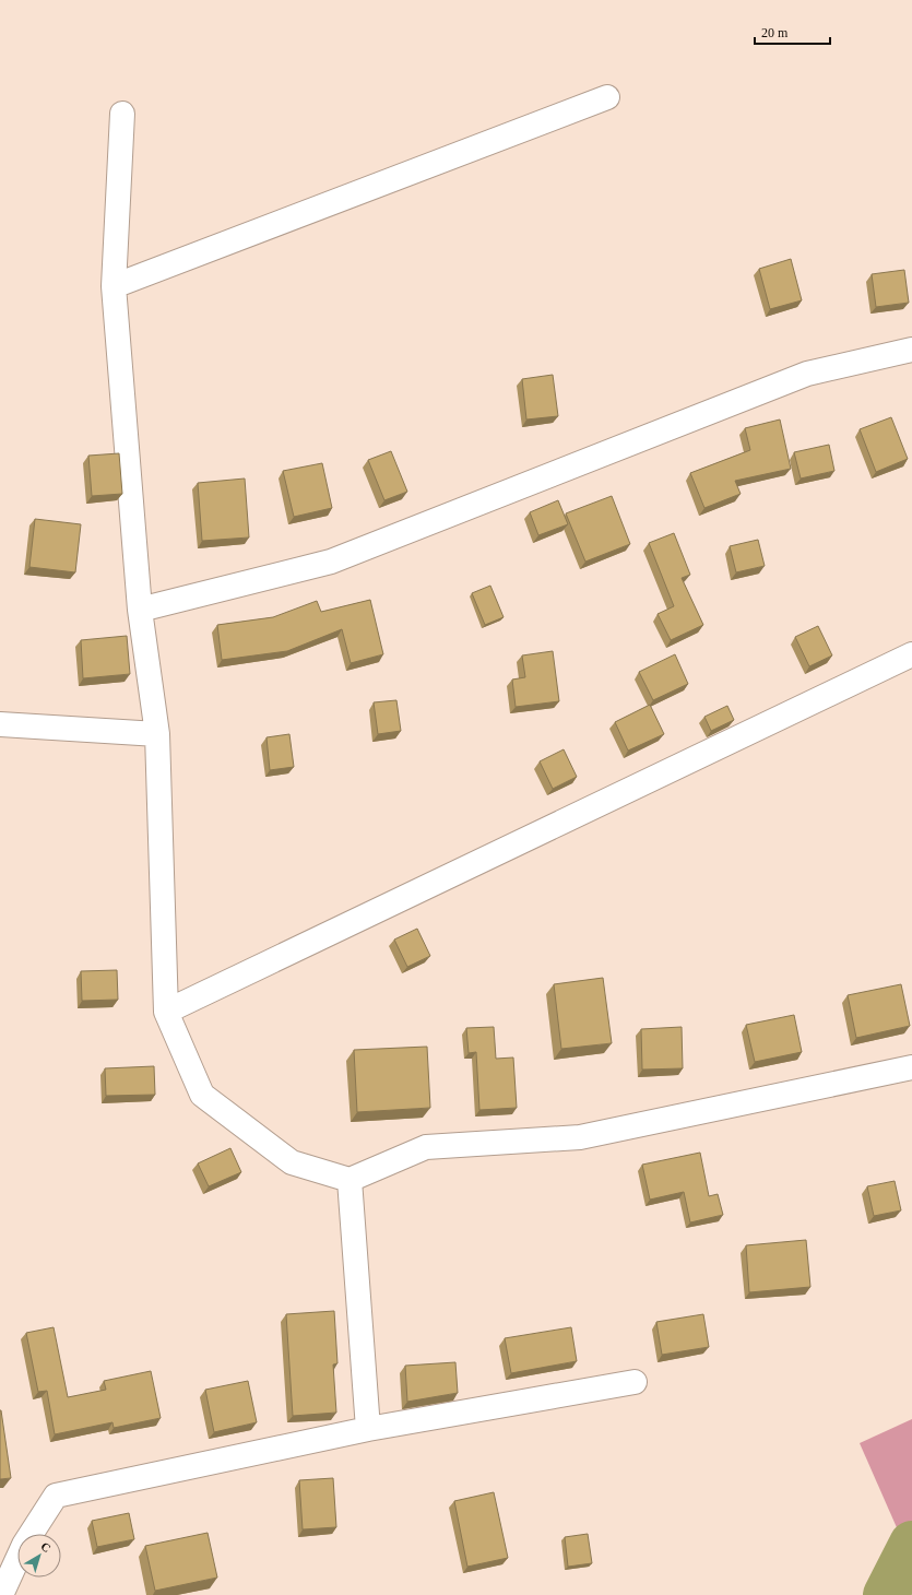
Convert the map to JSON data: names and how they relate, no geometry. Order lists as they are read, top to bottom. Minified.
{"scale_bar":"20 m","north":"top right"}
